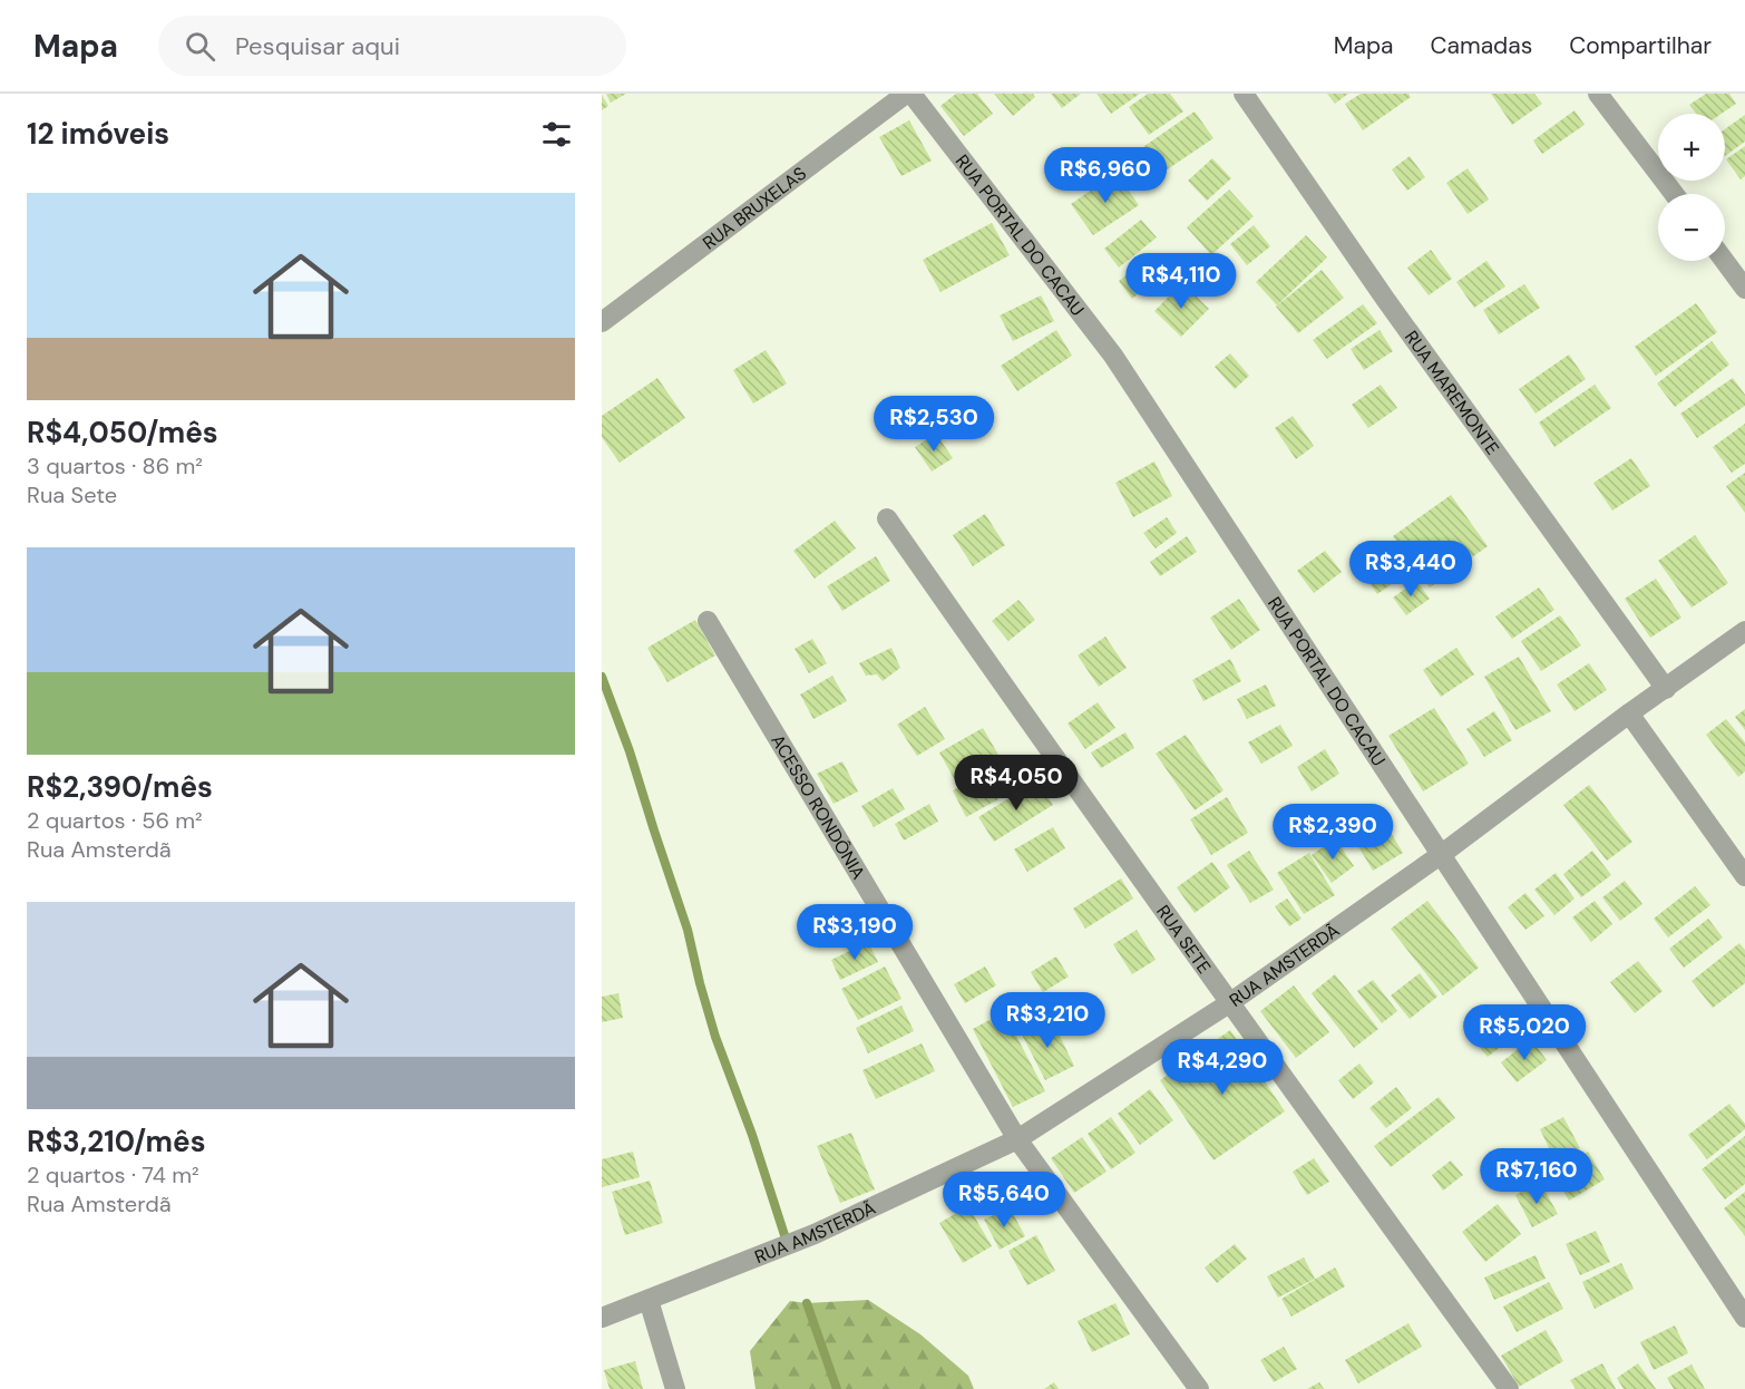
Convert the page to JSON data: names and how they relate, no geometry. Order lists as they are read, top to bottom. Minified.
{"streets":{"street":["RUA BRUXELAS","RUA PORTAL DO CACAU","RUA MAREMONTE","ACESSO RONDÔNIA","RUA SETE","RUA AMSTERDÃ"]},"crossings":[["RUA PORTAL DO CACAU","RUA AMSTERDÃ"],["RUA MAREMONTE","RUA AMSTERDÃ"],["ACESSO RONDÔNIA","RUA AMSTERDÃ"],["RUA SETE","RUA AMSTERDÃ"]],"page":{"header":"Mapa","search":"Pesquisar aqui","nav":["Mapa","Camadas","Compartilhar"],"heading":"12 imóveis","map_buttons":["+","−"],"price":["R$6,960","R$4,110","R$2,530","R$3,440","R$4,050","R$2,390","R$3,190","R$3,210","R$5,020","R$4,290","R$7,160","R$5,640"],"list":[{"name":"R$4,050/mês","note":"3 quartos · 86 m² · Rua Sete"},{"name":"R$2,390/mês","note":"2 quartos · 56 m² · Rua Amsterdã"},{"name":"R$3,210/mês","note":"2 quartos · 74 m² · Rua Amsterdã"}]}}
